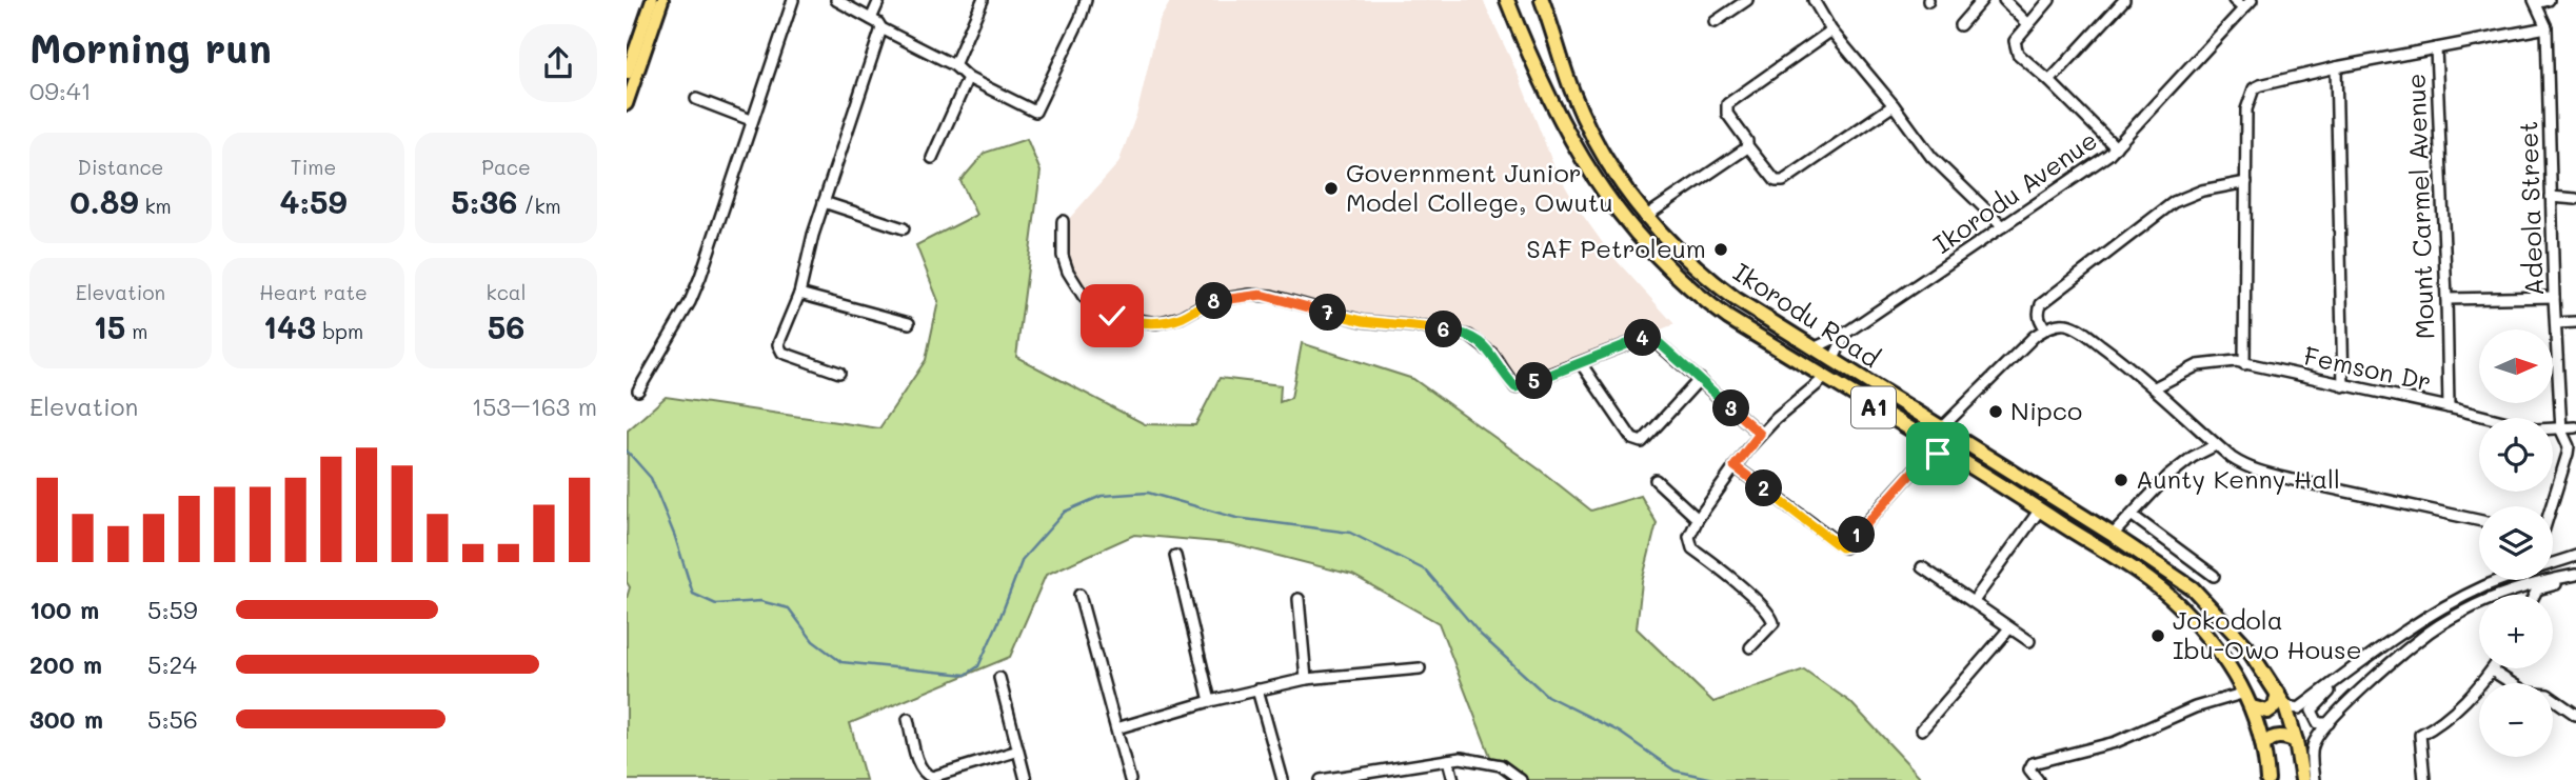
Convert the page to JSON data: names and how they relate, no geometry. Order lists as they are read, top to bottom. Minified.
{"streets":{"highway":["Ikorodu Road","A1"],"street":["Ikorodu Avenue","Mount Carmel Avenue","Adeola Street","Femson Dr"]},"crossings":[["Ikorodu Avenue","Ikorodu Road"],["Mount Carmel Avenue","Femson Dr"],["Adeola Street","Femson Dr"]],"places":["Government Junior Model College, Owutu","SAF Petroleum","Nipco","Aunty Kenny Hall","Jokodola Ibu-Owo House"],"north":"right","page":{"heading":["Morning run","09:41"],"stats":[["Distance","0.89 km"],["Time","4:59"],["Pace","5:36 /km"],["Elevation","15 m"],["Heart rate","143 bpm"],["kcal","56"]],"pins":["8","7","6","4","5","3","2","1"],"map_buttons":["+","−"],"chart":["Elevation","153–163 m"],"list":[{"name":"100 m","note":"5:59"},{"name":"200 m","note":"5:24"},{"name":"300 m","note":"5:56"}]}}
